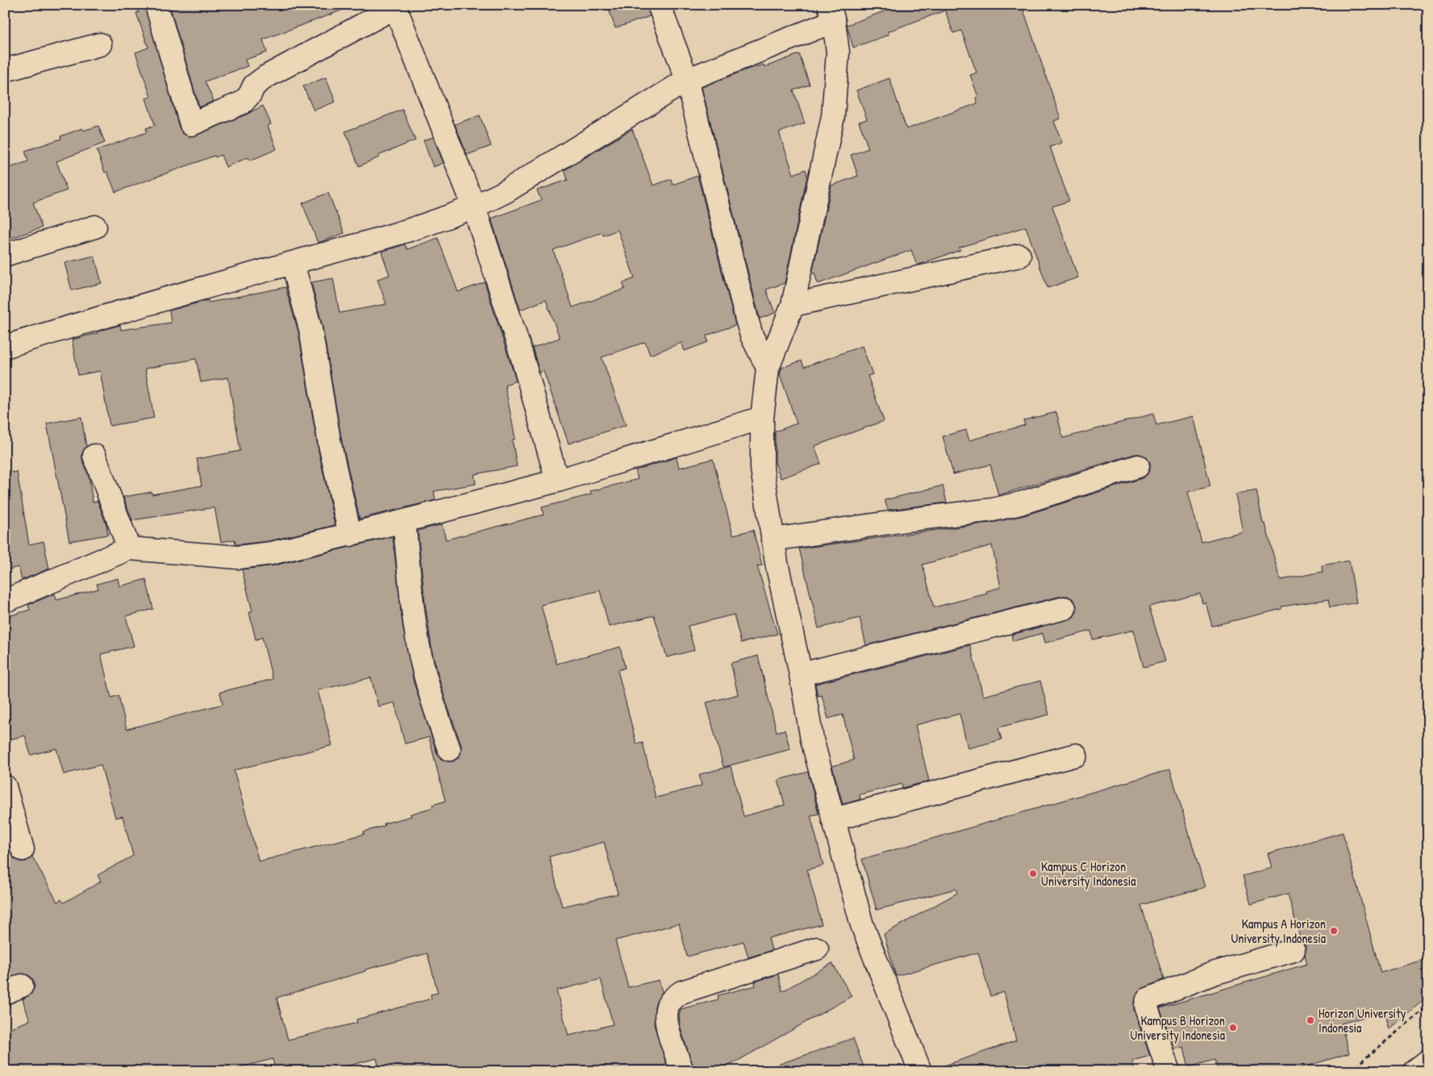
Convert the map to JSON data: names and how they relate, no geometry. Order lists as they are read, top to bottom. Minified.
{"places":["Kampus C Horizon University Indonesia","Kampus A Horizon University Indonesia","Horizon University Indonesia","Kampus B Horizon University Indonesia"]}
